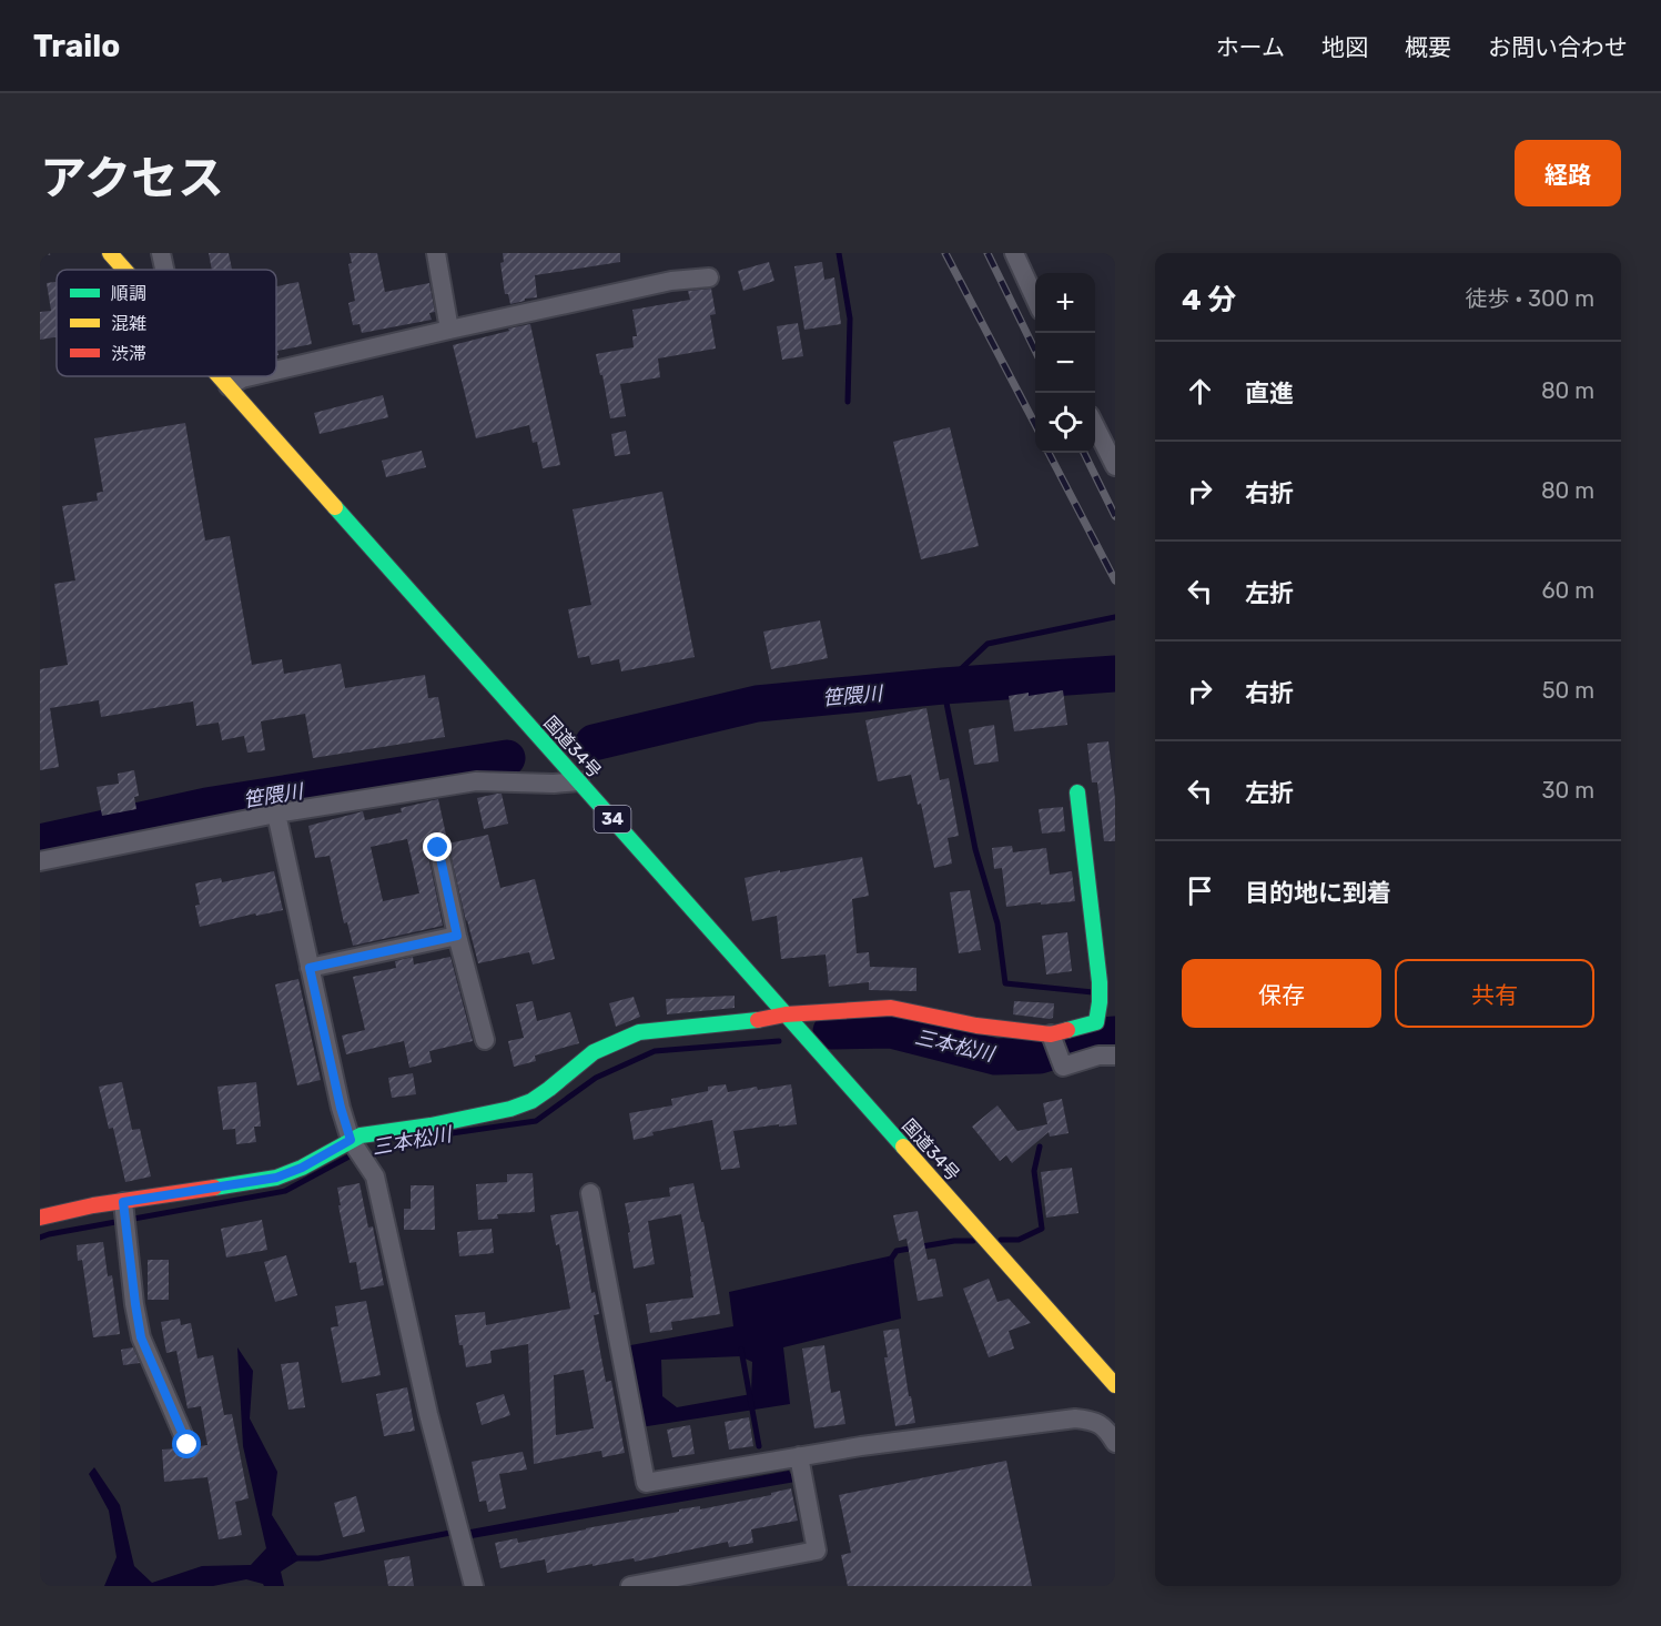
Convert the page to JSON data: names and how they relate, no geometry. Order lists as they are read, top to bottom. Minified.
{"streets":{"main road":["国道34号","34"]},"water":["笹隈川","三本松川"],"legend":["順調","混雑","渋滞"],"page":{"header":"Trailo","nav":["ホーム","地図","概要","お問い合わせ"],"title":"アクセス","buttons":["経路",["保存","共有"]],"heading":["4 分","徒歩 · 300 m"],"map_buttons":["+","−"],"list":[["直進","80 m"],["右折","80 m"],["左折","60 m"],["右折","50 m"],["左折","30 m"],"目的地に到着"]}}
